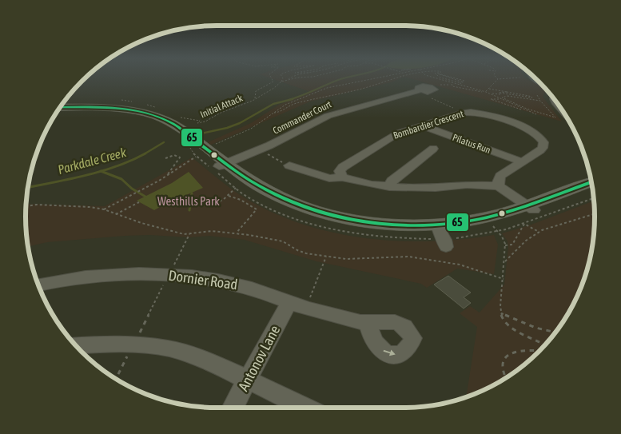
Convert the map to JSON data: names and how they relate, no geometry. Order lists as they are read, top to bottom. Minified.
{"streets":{"street":["Commander Court","Bombardier Crescent","Pilatus Run","Dornier Road","Antonov Lane"],"path":["Initial Attack"]},"crossings":[["Bombardier Crescent","Pilatus Run"],["Dornier Road","Antonov Lane"]],"water":["Parkdale Creek"],"parks":["Westhills Park"],"lines":["transit line 65"]}
